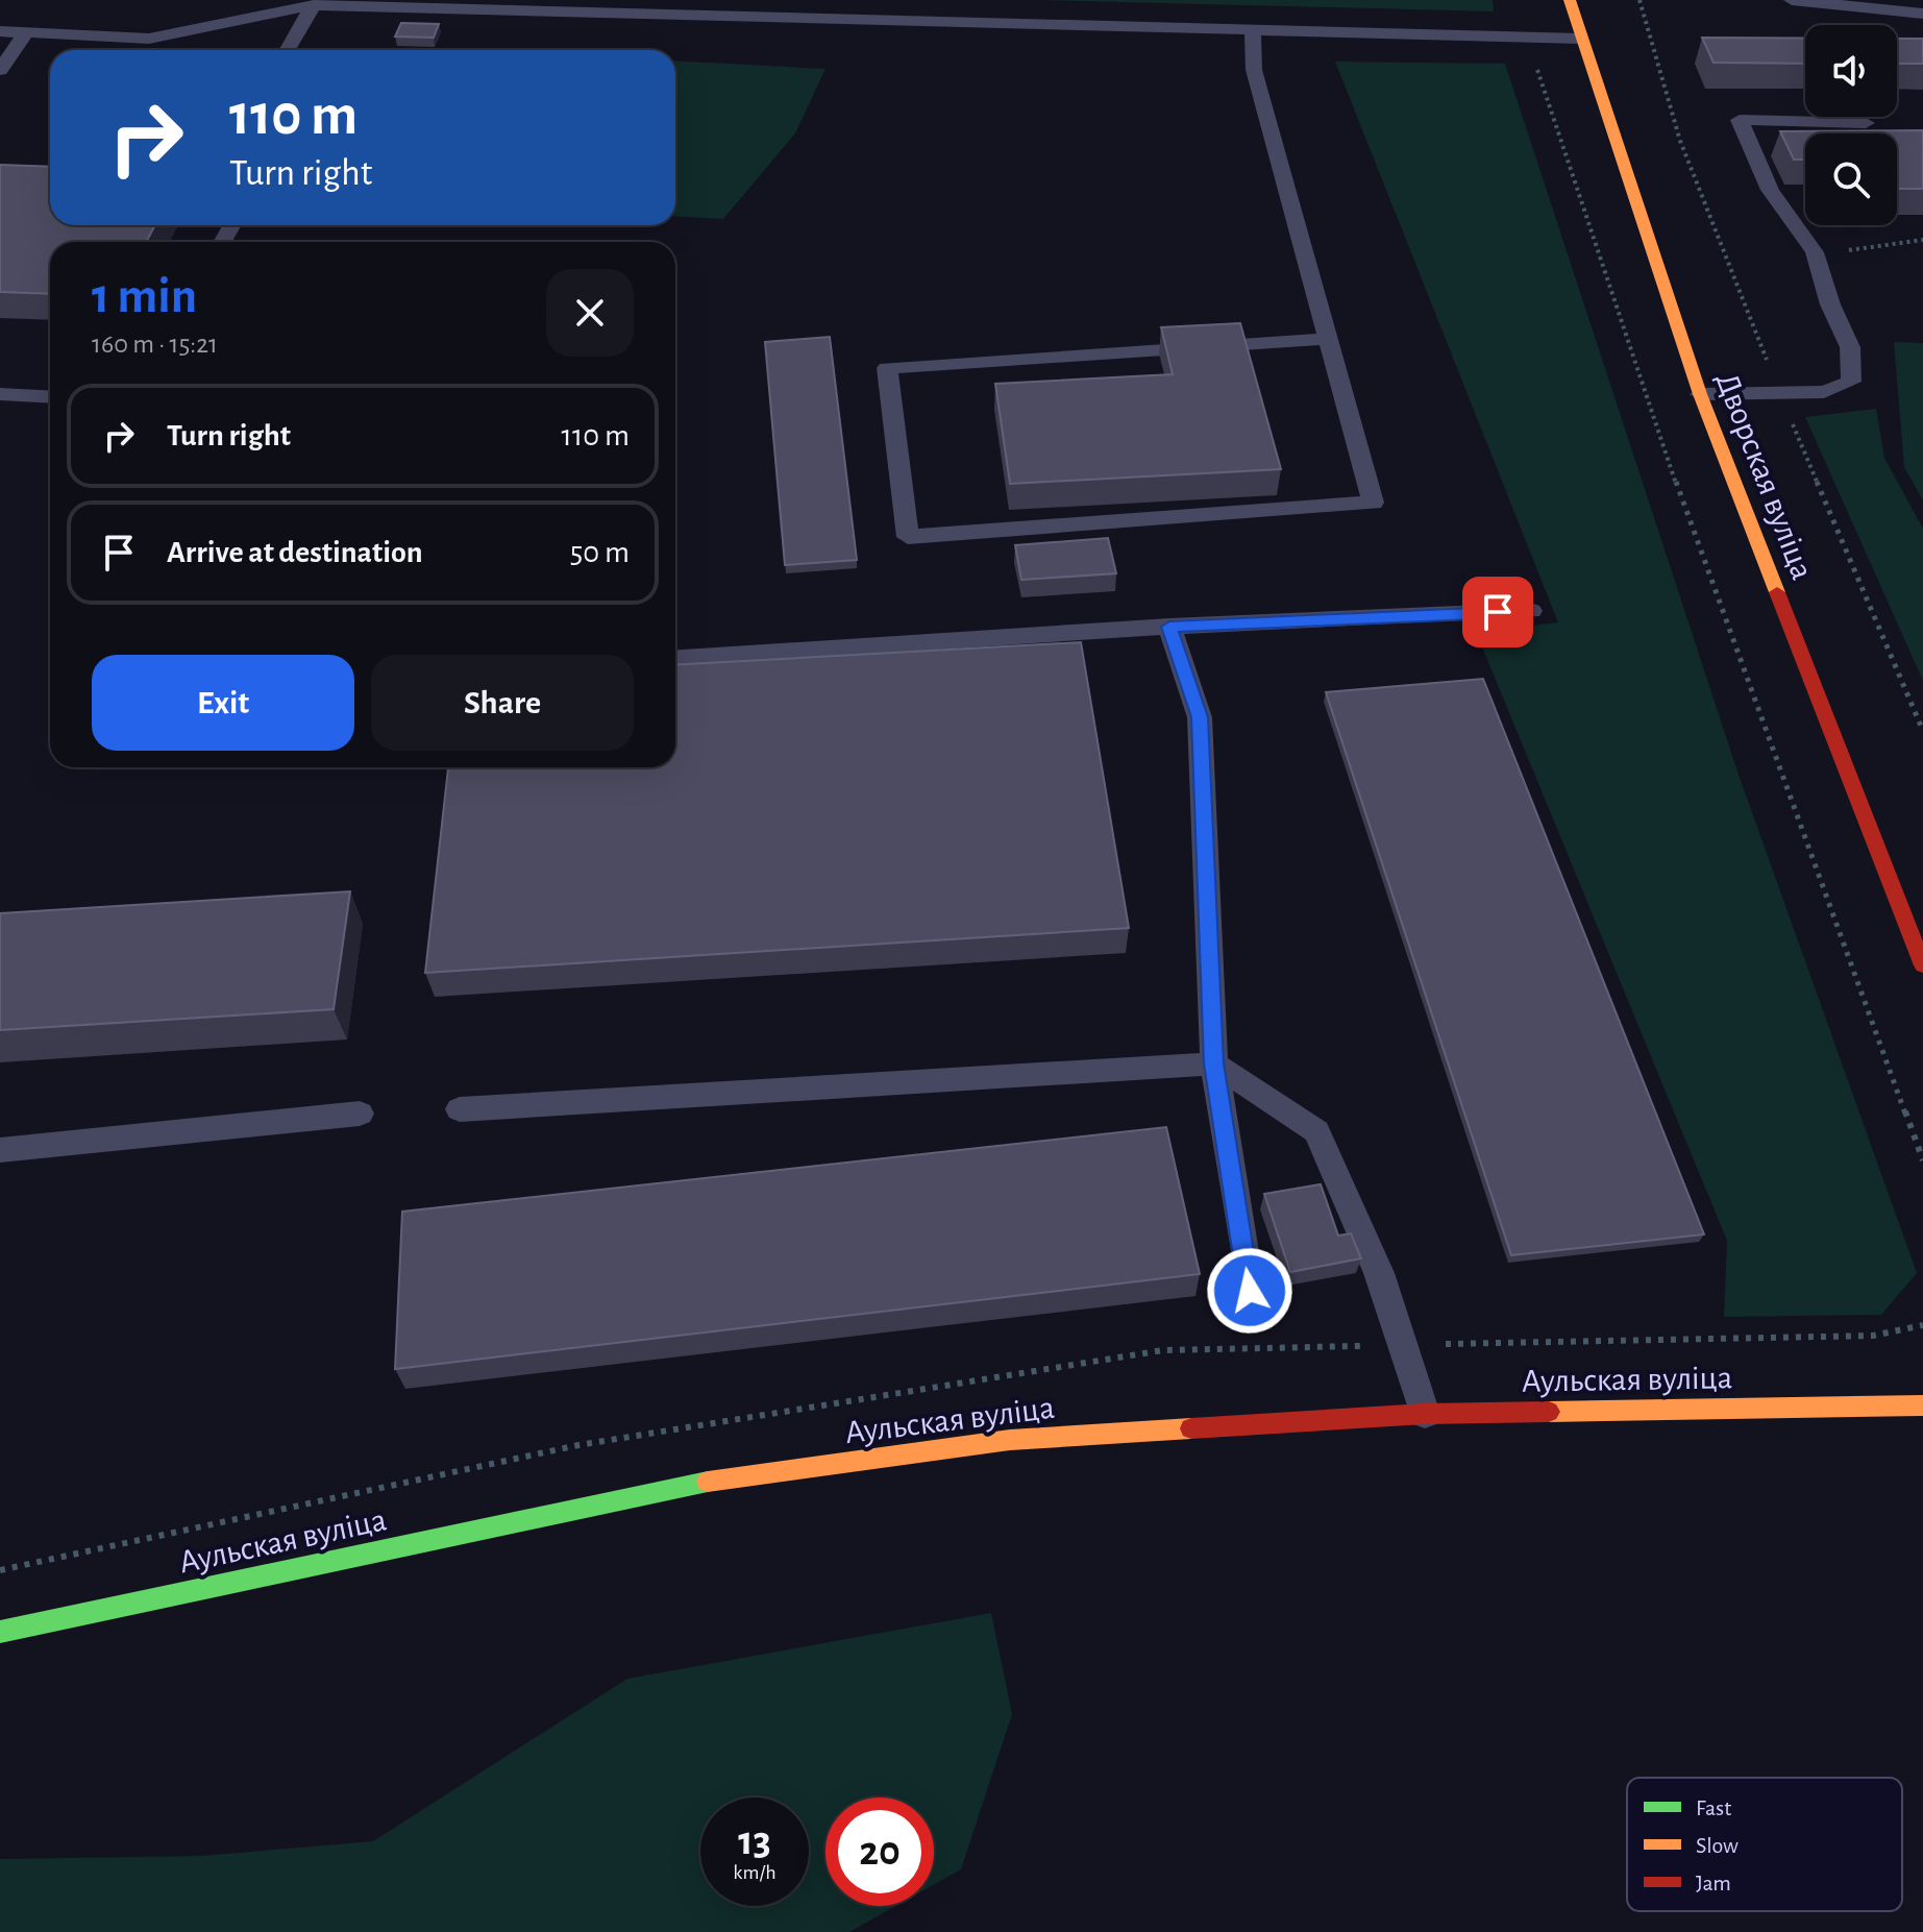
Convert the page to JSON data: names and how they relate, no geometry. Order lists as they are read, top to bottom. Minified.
{"streets":{"street":["Дворская вуліца","Аульская вуліца"]},"legend":["Fast","Slow","Jam"],"page":{"turn":["110 m","Turn right"],"heading":["1 min","160 m · 15:21"],"list":[{"name":"Turn right","value":"110 m"},{"name":"Arrive at destination","value":"50 m"}],"buttons":["Exit","Share"],"speed":"13 km/h","limit":"20"}}
